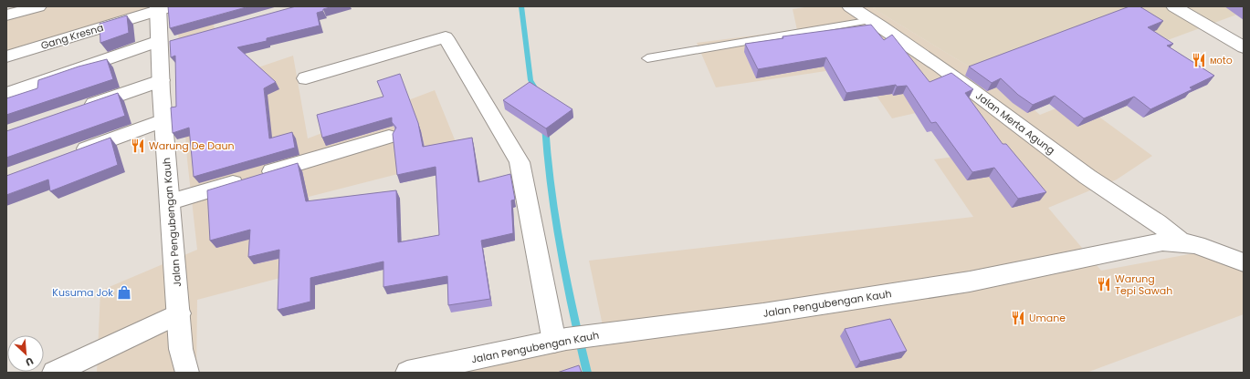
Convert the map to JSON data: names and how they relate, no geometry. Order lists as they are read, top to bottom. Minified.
{"streets":{"street":["Gang Kresna","Jalan Merta Agung","Jalan Pengubengan Kauh"]},"crossings":[["Gang Kresna","Jalan Pengubengan Kauh"],["Jalan Merta Agung","Jalan Pengubengan Kauh"]],"places":{"restaurant":["моto","Warung De Daun","Warung Tepi Sawah","Umane"],"shop":["Kusuma Jok"]},"north":"bottom right"}
